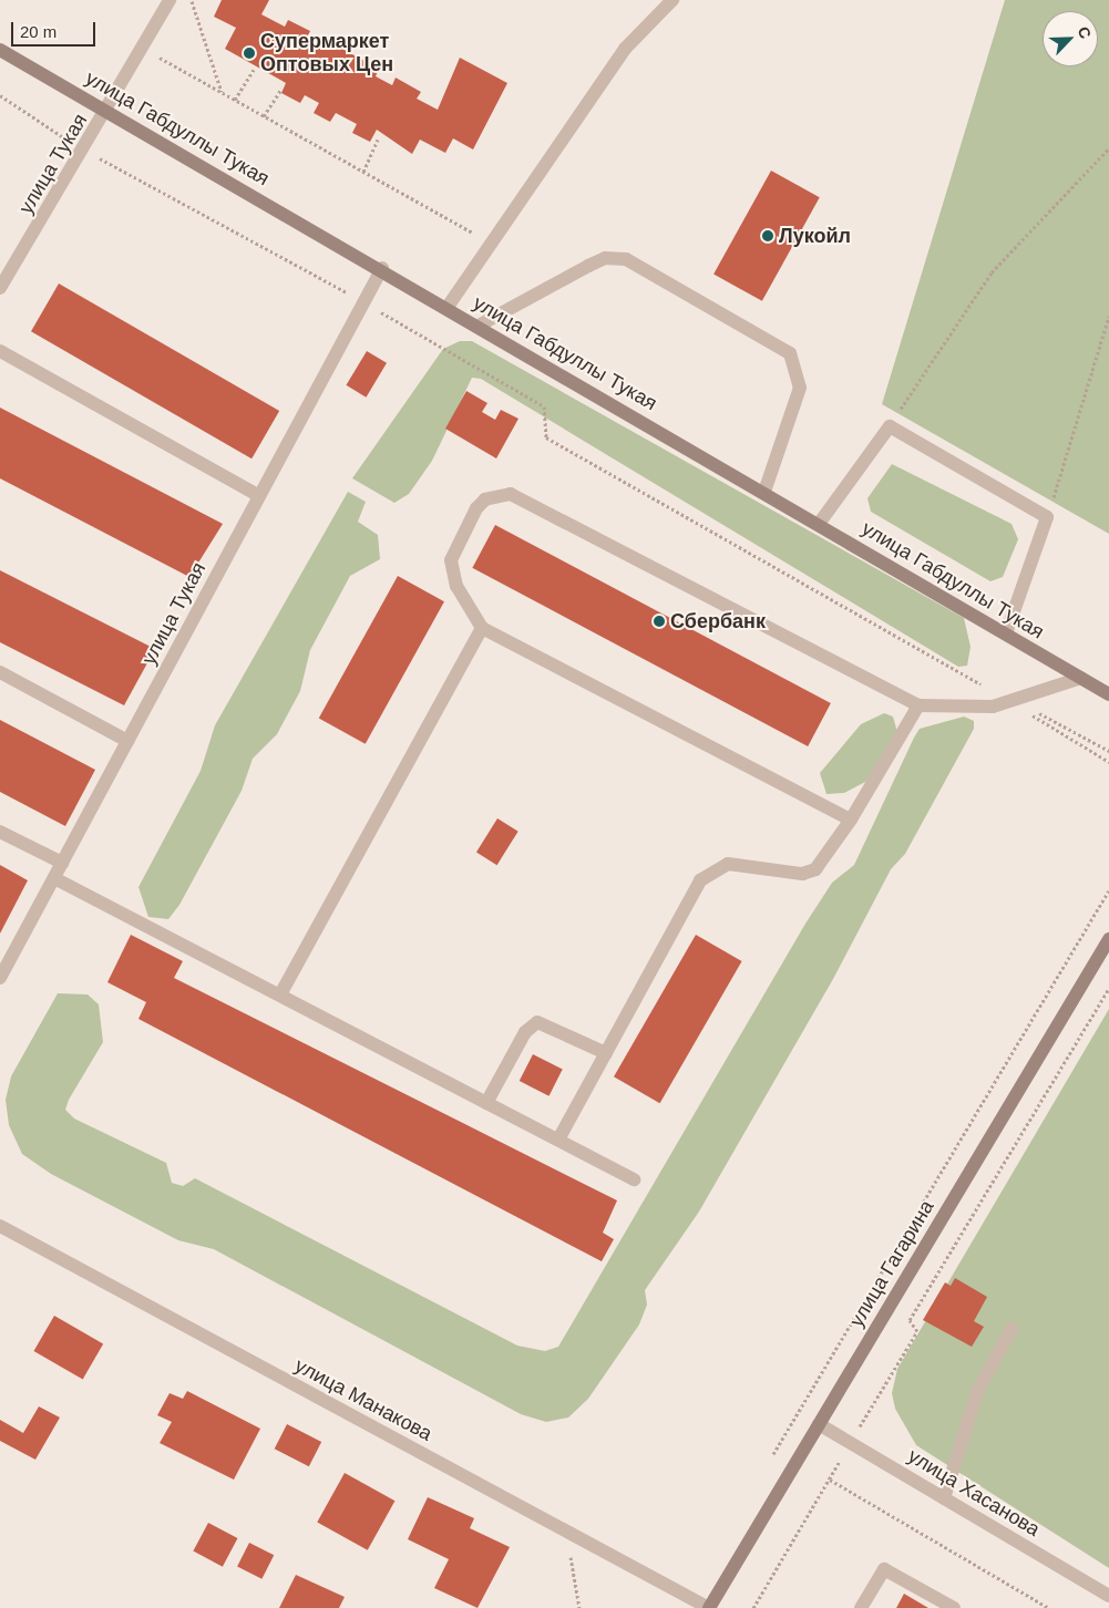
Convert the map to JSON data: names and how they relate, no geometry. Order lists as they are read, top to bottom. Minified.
{"streets":{"street":["улица Габдуллы Тукая","улица Тукая","улица Гагарина","улица Манакова","улица Хасанова"]},"crossings":[["улица Габдуллы Тукая","улица Тукая"],["улица Гагарина","улица Манакова"],["улица Гагарина","улица Хасанова"]],"places":["Супермаркет Оптовых Цен","Лукойл","Сбербанк"],"scale_bar":"20 m","north":"top right"}
